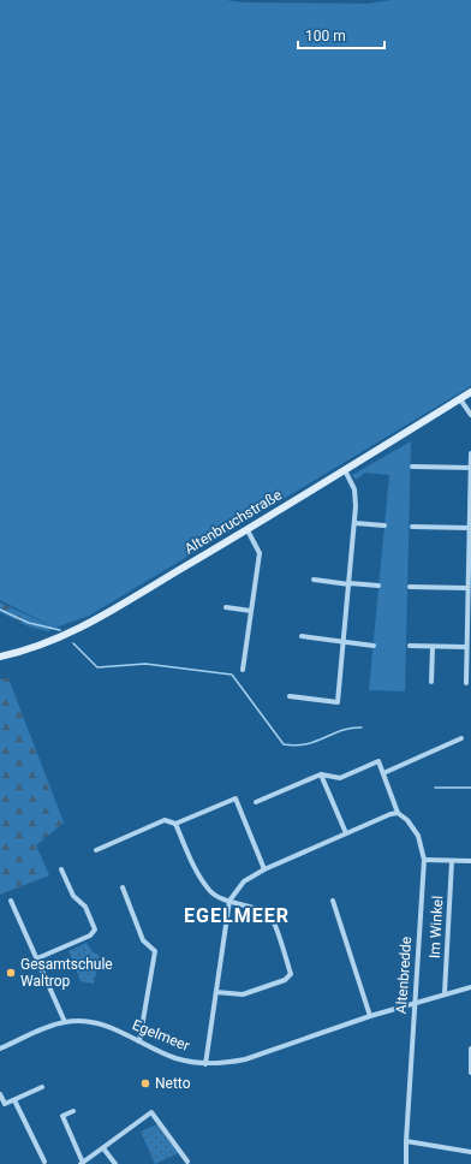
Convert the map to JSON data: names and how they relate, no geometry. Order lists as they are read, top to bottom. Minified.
{"streets":{"street":["Altenbruchstraße","Im Winkel","Altenbredde","Egelmeer"]},"crossings":[["Im Winkel","Egelmeer"],["Altenbredde","Egelmeer"]],"districts":["EGELMEER"],"places":["Gesamtschule Waltrop","Netto"],"scale_bar":"100 m"}
